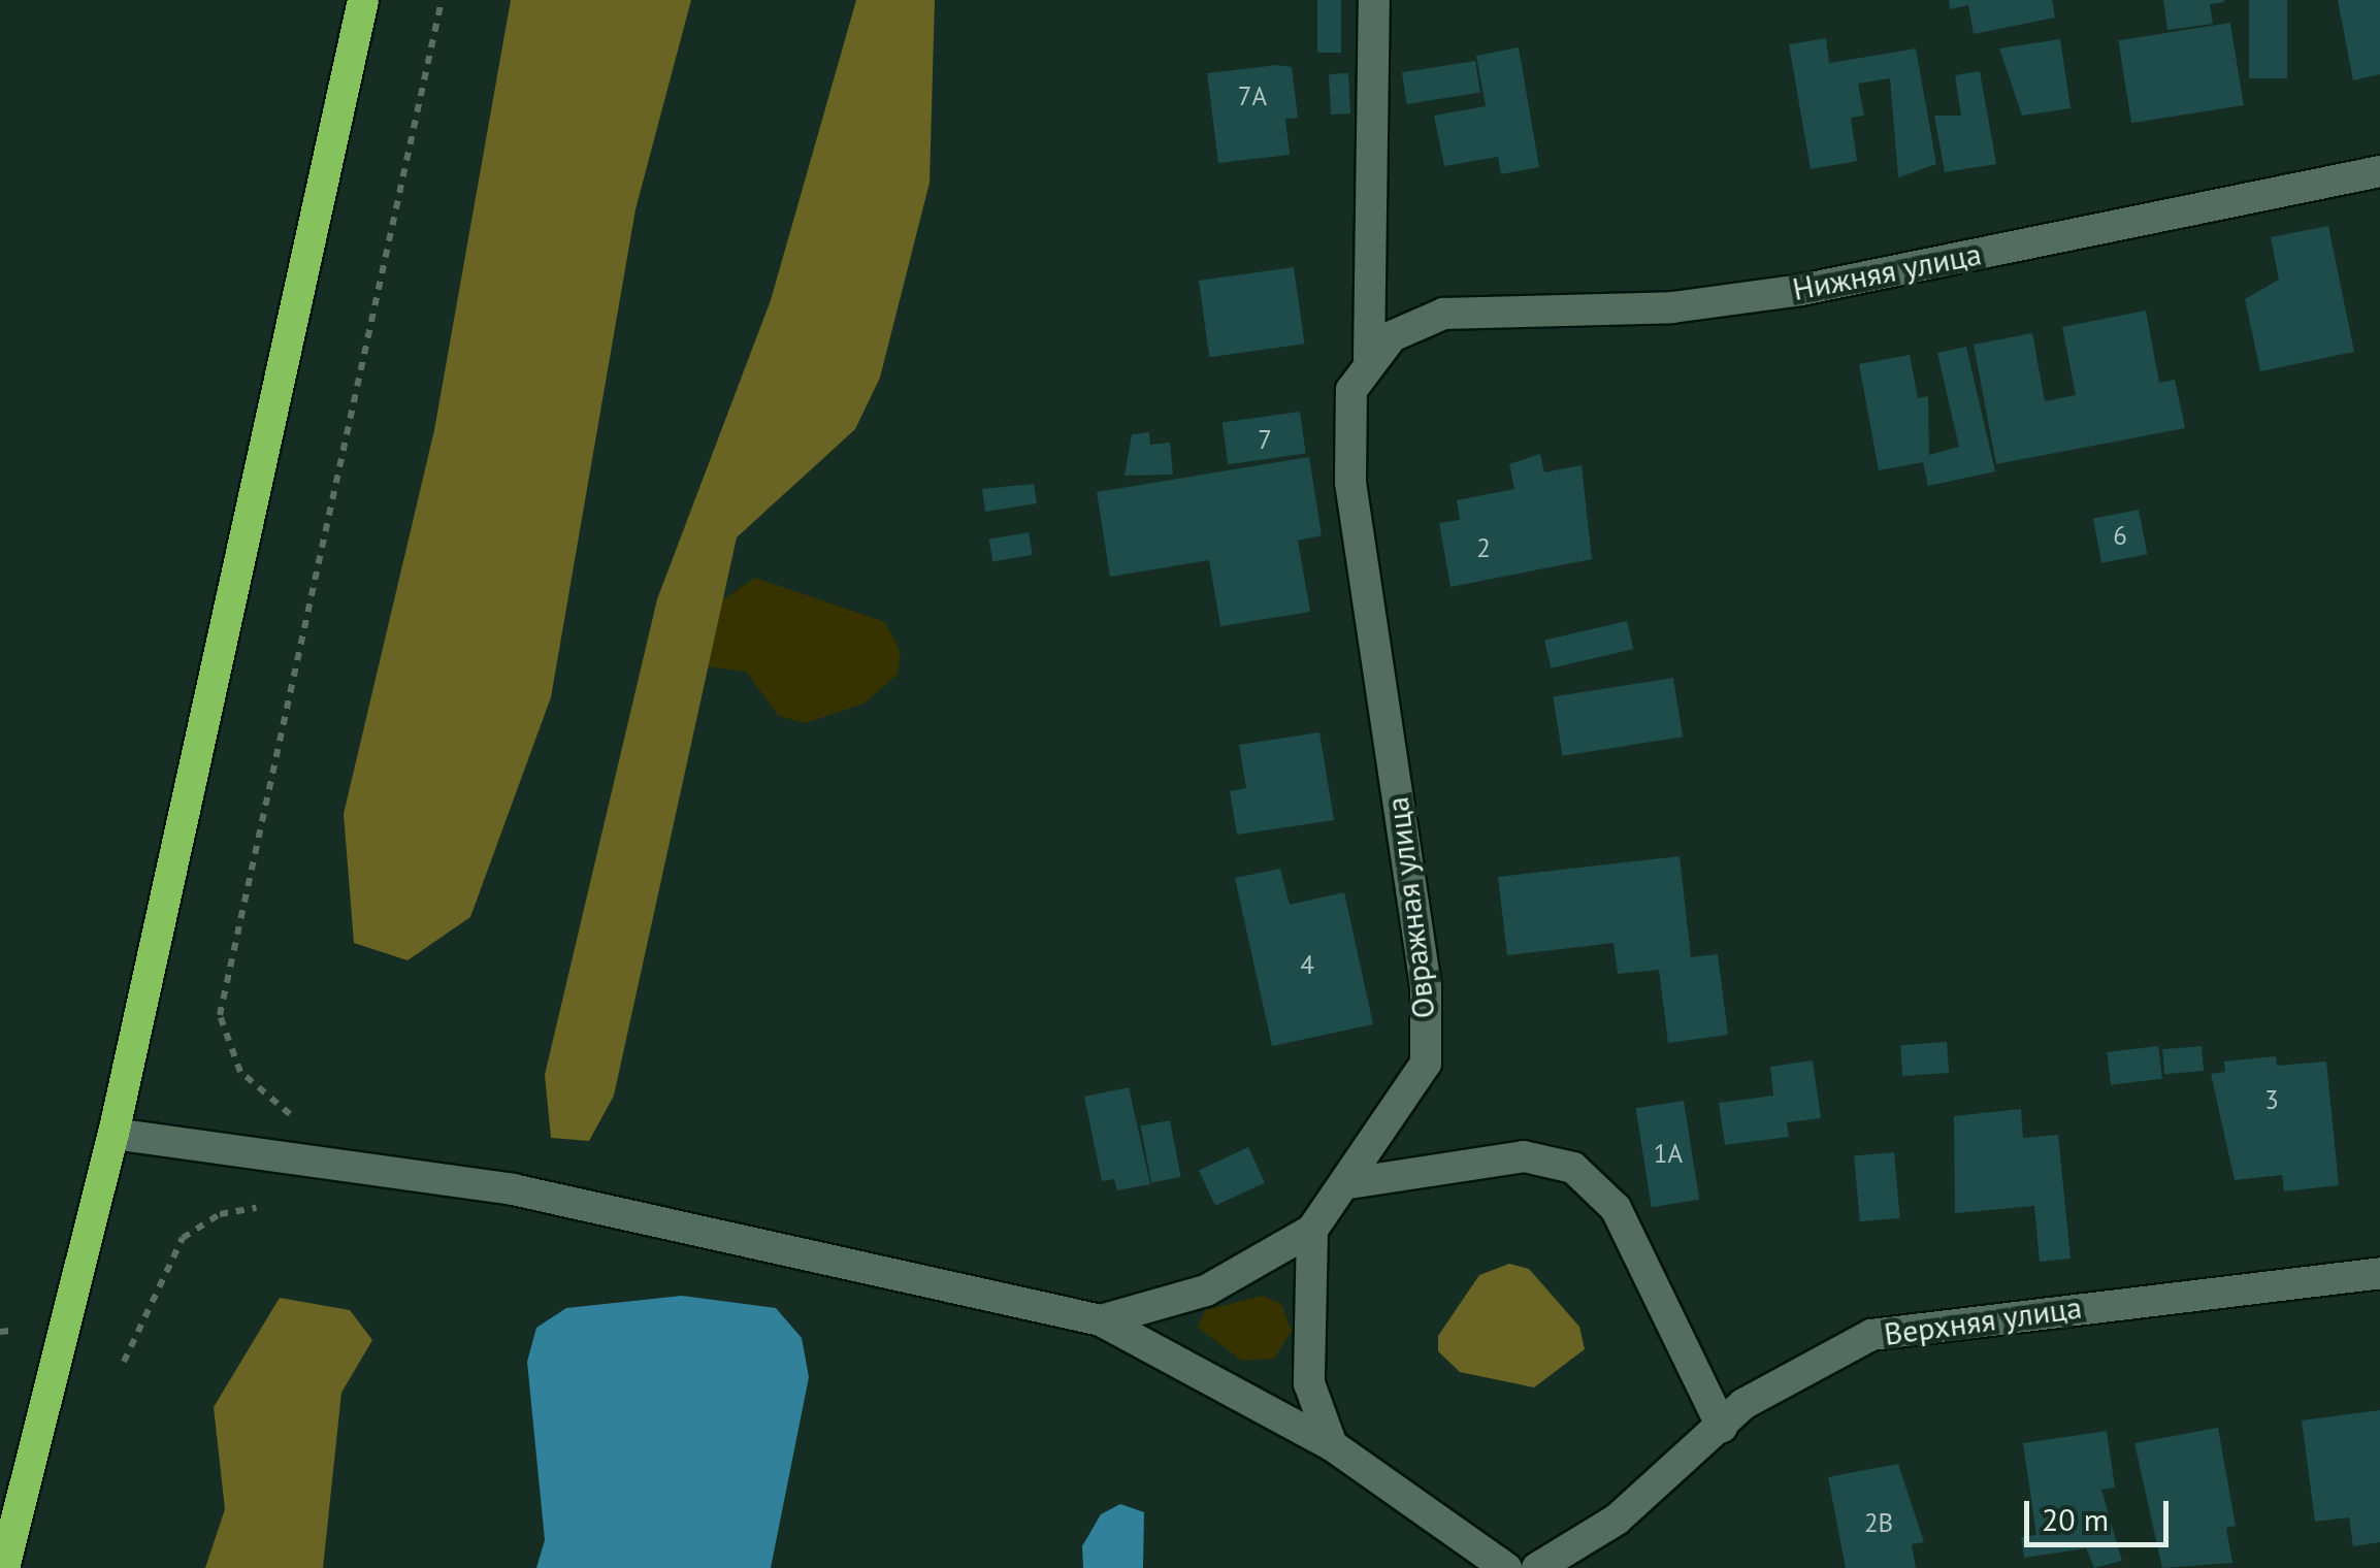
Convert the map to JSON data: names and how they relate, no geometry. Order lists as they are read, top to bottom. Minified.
{"streets":{"street":["Нижняя улица","Овражная улица","Верхняя улица"]},"crossings":[["Нижняя улица","Овражная улица"]],"house_numbers":["7А","7","6","2","4","3","1А","2В"],"scale_bar":"20 m"}
